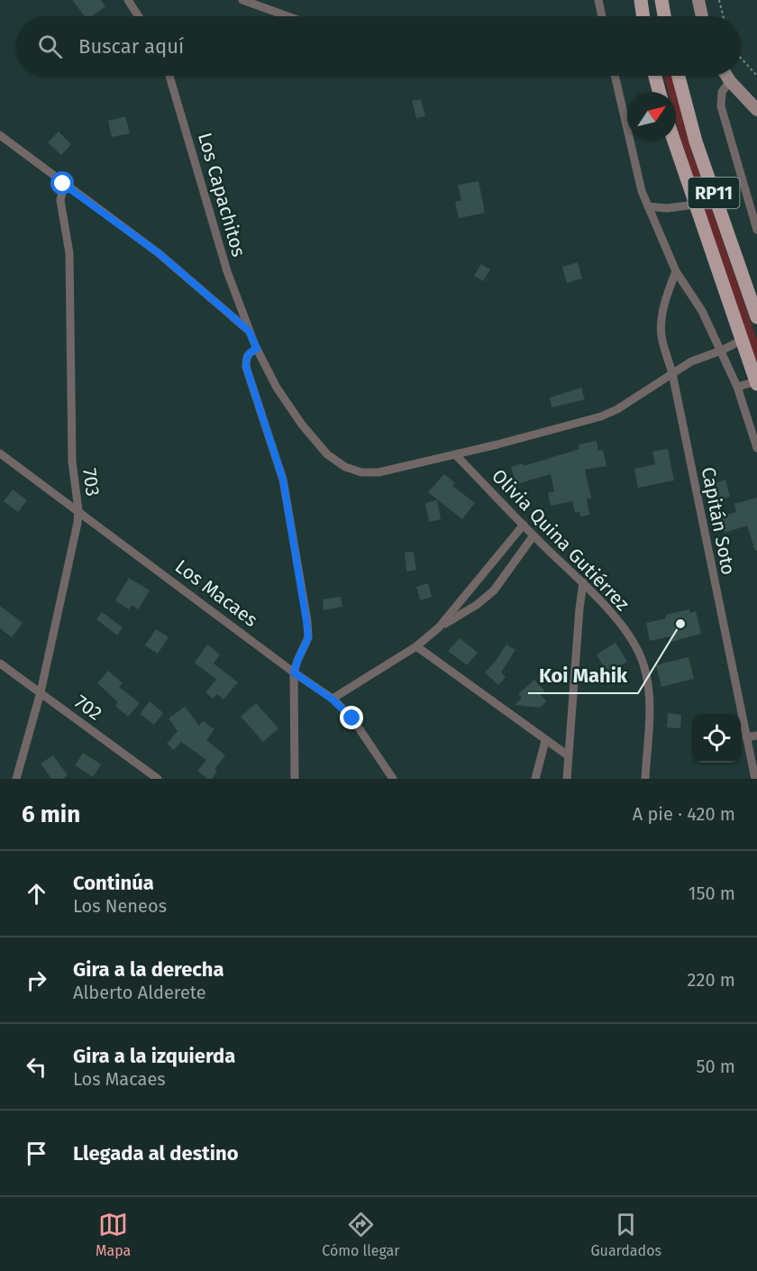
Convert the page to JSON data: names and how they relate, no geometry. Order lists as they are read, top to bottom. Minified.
{"streets":{"main road":["RP11"],"street":["Los Capachitos","703","Capitán Soto","Olivia Quina Gutiérrez","Los Macaes","702"]},"crossings":[["RP11","Los Capachitos"],["Los Capachitos","Capitán Soto"],["Los Capachitos","Olivia Quina Gutiérrez"],["703","Los Macaes"],["703","702"]],"places":["Koi Mahik"],"north":"top right","page":{"search":"Buscar aquí","heading":["6 min","A pie · 420 m"],"list":[["Continúa","Los Neneos","150 m"],["Gira a la derecha","Alberto Alderete","220 m"],["Gira a la izquierda","Los Macaes","50 m"],"Llegada al destino"],"nav":["Mapa","Cómo llegar","Guardados"]}}
